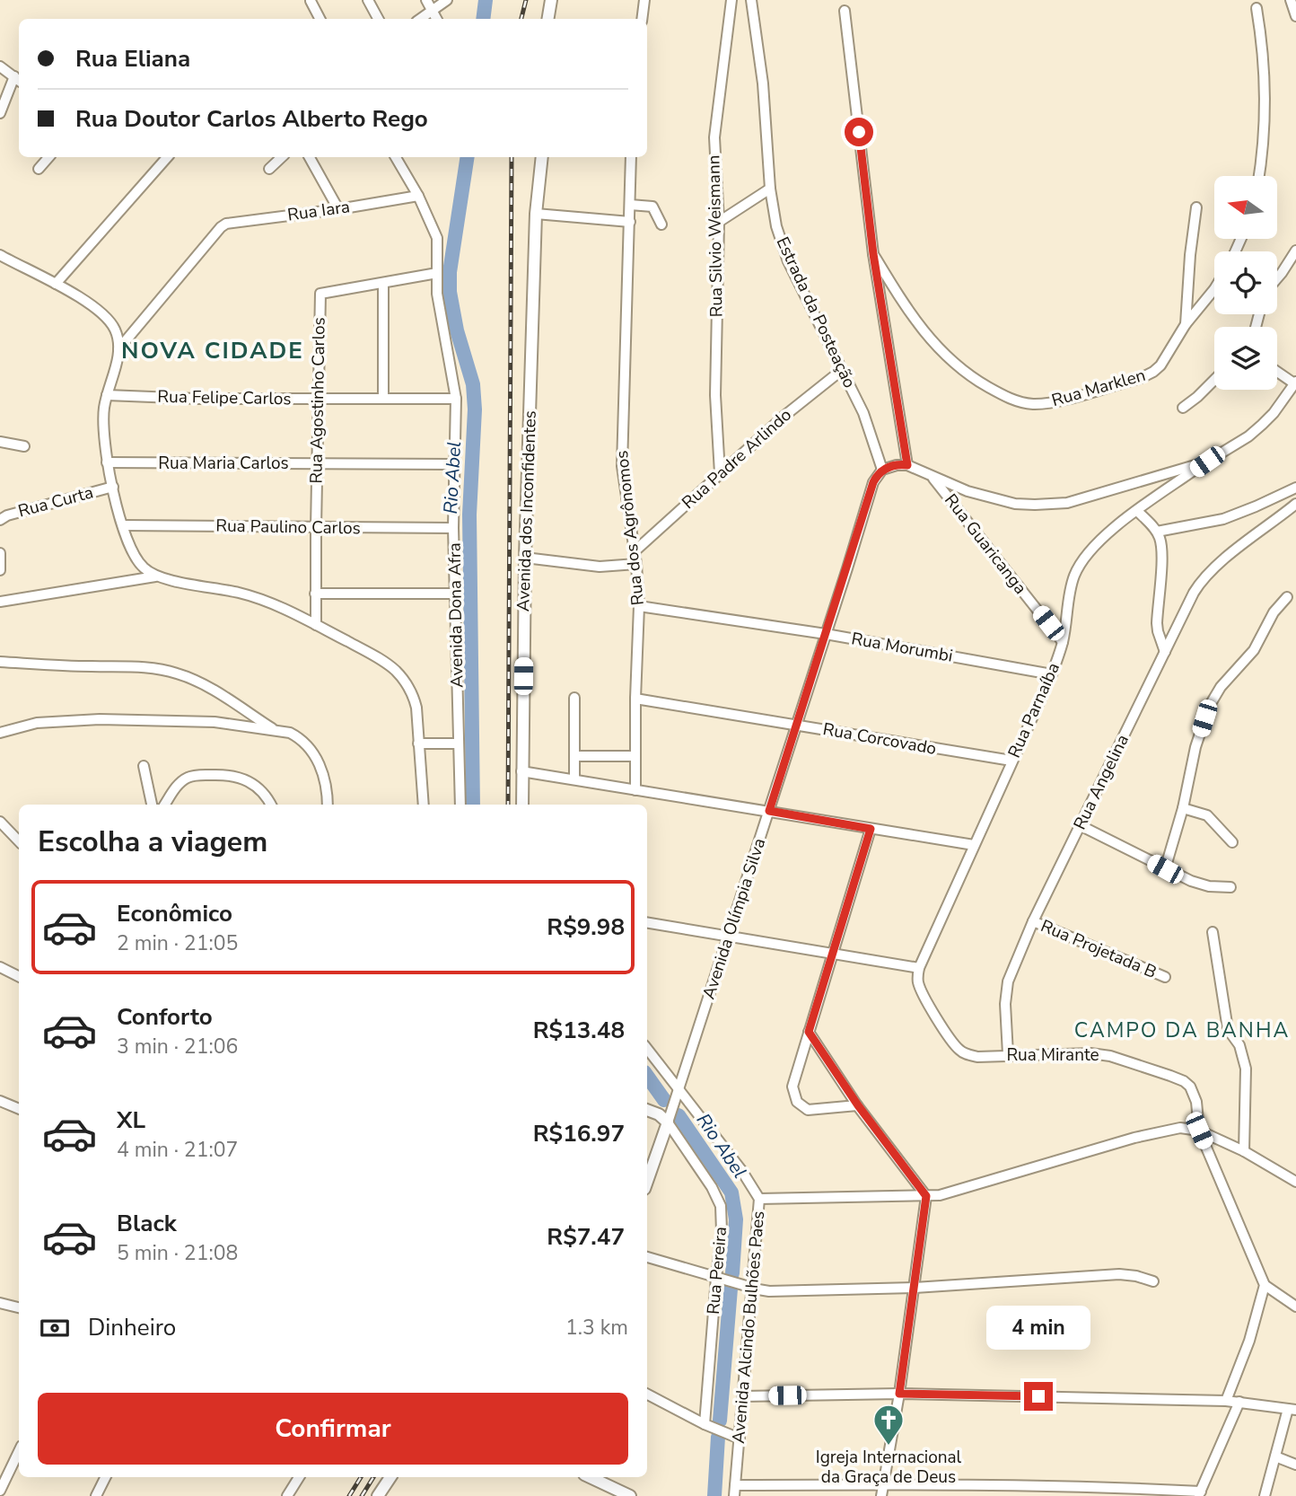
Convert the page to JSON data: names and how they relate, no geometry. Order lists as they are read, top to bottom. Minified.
{"streets":{"main road":["Avenida dos Inconfidentes","Avenida Olímpia Silva","Rua Pereira"],"street":["Rua Iara","Rua Silvio Weismann","Estrada da Posteação","Rua Marklen","Rua Felipe Carlos","Rua Agostinho Carlos","Rua Padre Arlindo","Rua Maria Carlos","Rua Curta","Rua Paulino Carlos","Rua dos Agrônomos","Rua Guaricanga","Avenida Dona Afra","Rua Morumbi","Rua Parnaíba","Rua Corcovado","Rua Angelina","Rua Projetada B","Rua Mirante","Avenida Alcindo Bulhões Paes"]},"crossings":[["Rua Iara","Avenida Dona Afra"],["Rua Silvio Weismann","Rua Padre Arlindo"],["Estrada da Posteação","Rua Padre Arlindo"],["Estrada da Posteação","Avenida Olímpia Silva"],["Rua Felipe Carlos","Rua Agostinho Carlos"],["Rua Felipe Carlos","Avenida Dona Afra"],["Rua Agostinho Carlos","Rua Maria Carlos"],["Rua Agostinho Carlos","Rua Paulino Carlos"],["Rua Agostinho Carlos","Avenida Dona Afra"],["Rua Padre Arlindo","Rua dos Agrônomos"],["Rua Maria Carlos","Avenida Dona Afra"],["Rua Paulino Carlos","Avenida Dona Afra"],["Rua dos Agrônomos","Rua Morumbi"],["Rua dos Agrônomos","Rua Corcovado"],["Rua Guaricanga","Rua Parnaíba"],["Rua Morumbi","Rua Parnaíba"],["Rua Morumbi","Avenida Olímpia Silva"],["Rua Parnaíba","Rua Corcovado"],["Rua Parnaíba","Rua Mirante"],["Rua Corcovado","Avenida Olímpia Silva"],["Rua Angelina","Rua Projetada B"],["Rua Angelina","Rua Mirante"],["Avenida Olímpia Silva","Rua Pereira"],["Avenida Olímpia Silva","Avenida Alcindo Bulhões Paes"]],"districts":["NOVA CIDADE","CAMPO DA BANHA"],"water":["Rio Abel"],"places":{"church":["Igreja Internacional da Graça de Deus"]},"north":"left","page":{"banner":["Rua Eliana","Rua Doutor Carlos Alberto Rego"],"heading":"Escolha a viagem","list":[{"name":"Econômico","note":"2 min · 21:05","value":"R$9.98"},{"name":"Conforto","note":"3 min · 21:06","value":"R$13.48"},{"name":"XL","note":"4 min · 21:07","value":"R$16.97"},{"name":"Black","note":"5 min · 21:08","value":"R$7.47"}],"pay":["Dinheiro","1.3 km"],"bubble":"4 min","buttons":"Confirmar"}}
